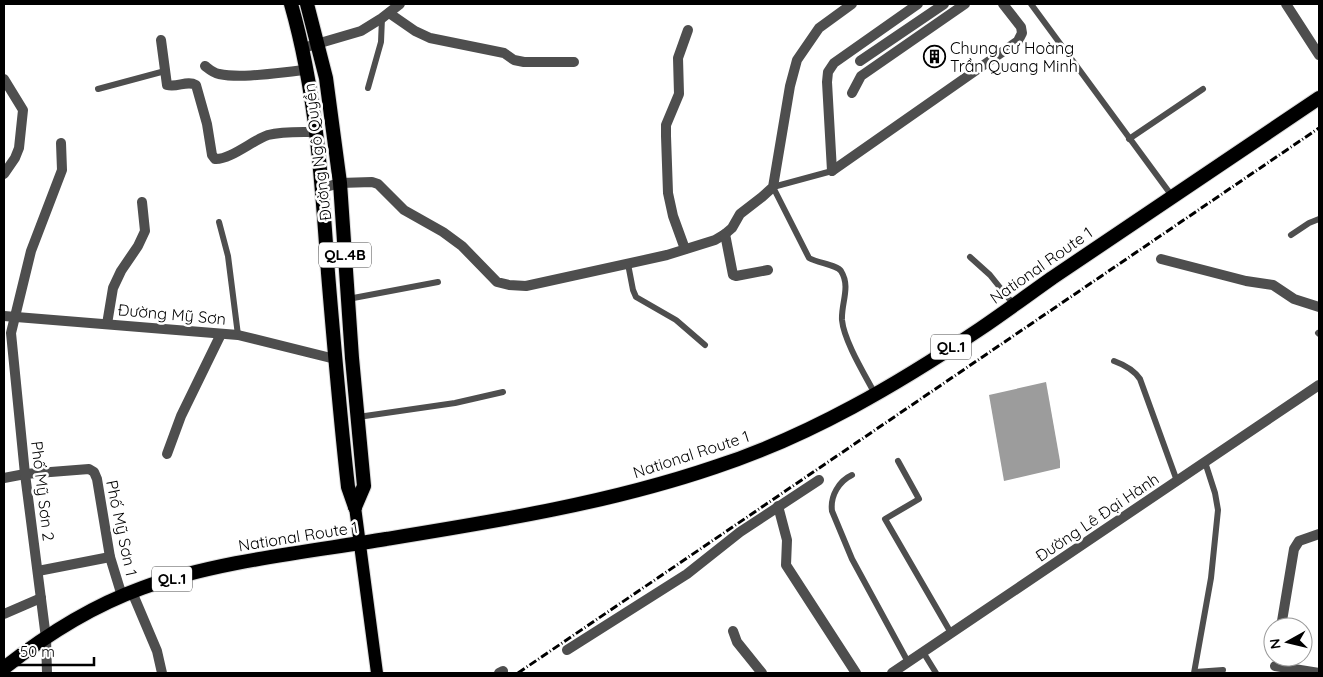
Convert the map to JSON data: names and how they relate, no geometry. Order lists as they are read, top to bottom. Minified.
{"streets":{"highway":["Đường Ngô Quyền","QL.4B","National Route 1","QL.1"],"street":["Đường Mỹ Sơn","Phố Mỹ Sơn 2","Đường Lê Đại Hành","Phố Mỹ Sơn 1"]},"crossings":[["Đường Ngô Quyền","National Route 1"],["Đường Ngô Quyền","Đường Mỹ Sơn"],["National Route 1","Phố Mỹ Sơn 2"],["National Route 1","Phố Mỹ Sơn 1"],["Đường Mỹ Sơn","Phố Mỹ Sơn 2"],["Phố Mỹ Sơn 2","Phố Mỹ Sơn 1"]],"places":{"building":["Chung cư Hoàng Trần Quang Minh"]},"scale_bar":"50 m","north":"left"}
